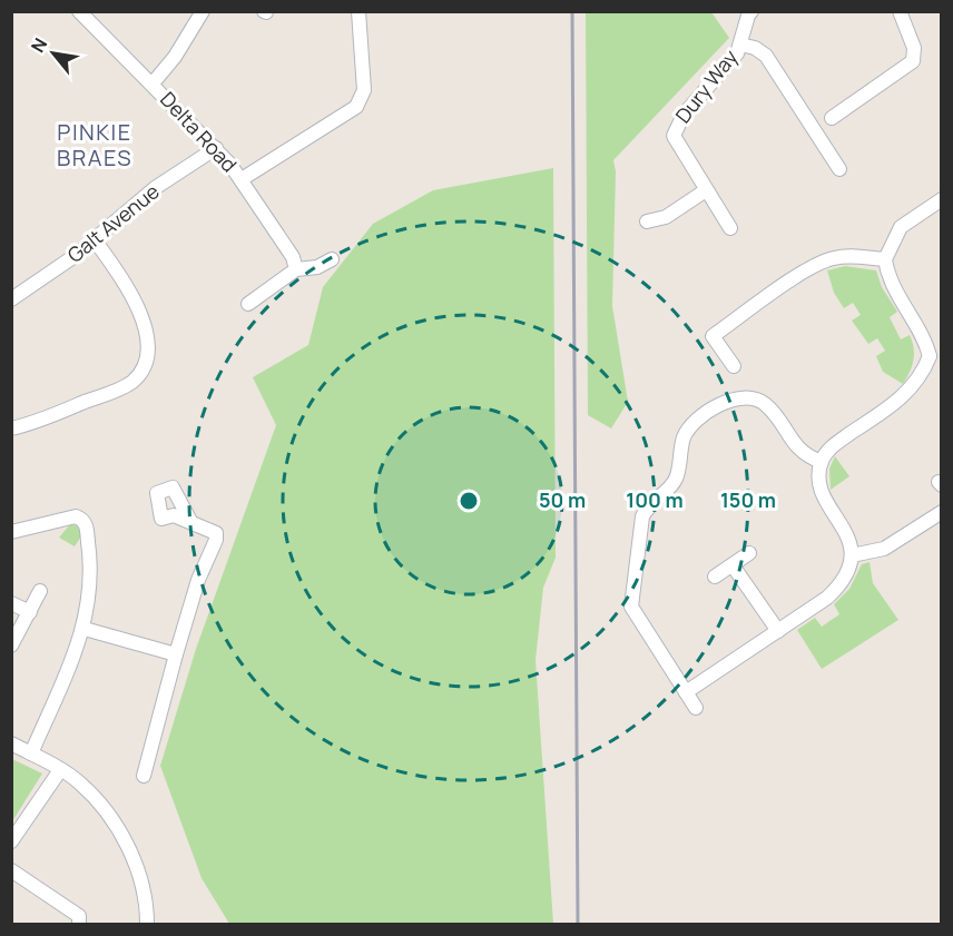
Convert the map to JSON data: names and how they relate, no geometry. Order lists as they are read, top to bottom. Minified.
{"streets":{"street":["Dury Way","Delta Road","Galt Avenue"]},"crossings":[["Delta Road","Galt Avenue"]],"districts":["PINKIE BRAES"],"north":"top left","rings":["50 m","100 m","150 m"]}
